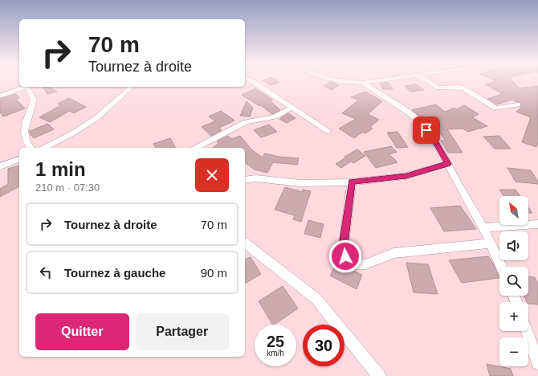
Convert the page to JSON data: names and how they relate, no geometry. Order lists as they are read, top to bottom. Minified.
{"north":"top left","page":{"turn":["70 m","Tournez à droite"],"heading":["1 min","210 m · 07:30"],"map_buttons":["+","−"],"list":[{"name":"Tournez à droite","value":"70 m"},{"name":"Tournez à gauche","value":"90 m"}],"buttons":["Quitter","Partager"],"speed":"25 km/h","limit":"30"}}
